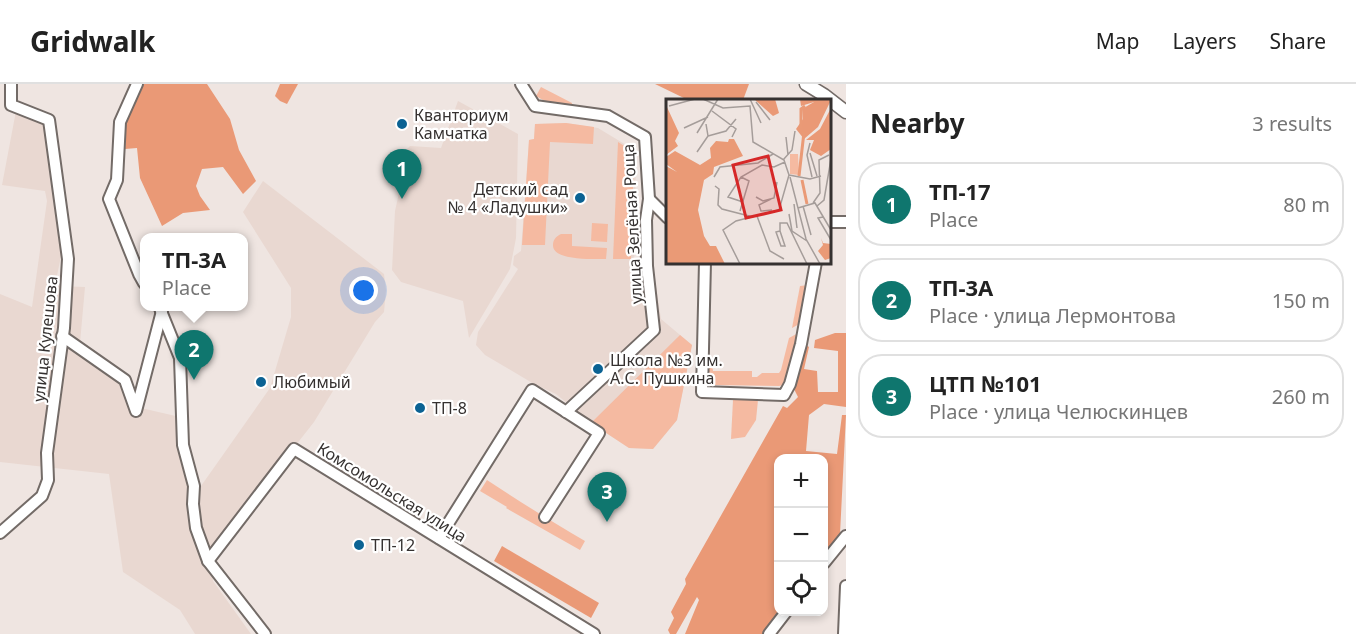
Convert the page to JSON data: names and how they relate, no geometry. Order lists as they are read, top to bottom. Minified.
{"streets":{"street":["улица Зелёная Роща","улица Кулешова","Комсомольская улица"]},"places":["Кванториум Камчатка","Детский сад № 4 «Ладушки»","Школа №3 им. А.С. Пушкина","Любимый","ТП-8","ТП-12"],"page":{"header":"Gridwalk","nav":["Map","Layers","Share"],"heading":["Nearby","3 results"],"pins":["1","2","3"],"list":[{"mark":"1","name":"ТП-17","note":"Place","value":"80 m"},{"mark":"2","name":"ТП-3А","note":"Place · улица Лермонтова","value":"150 m"},{"mark":"3","name":"ЦТП №101","note":"Place · улица Челюскинцев","value":"260 m"}],"popup":["ТП-3А","Place"],"map_buttons":["+","−"]}}
